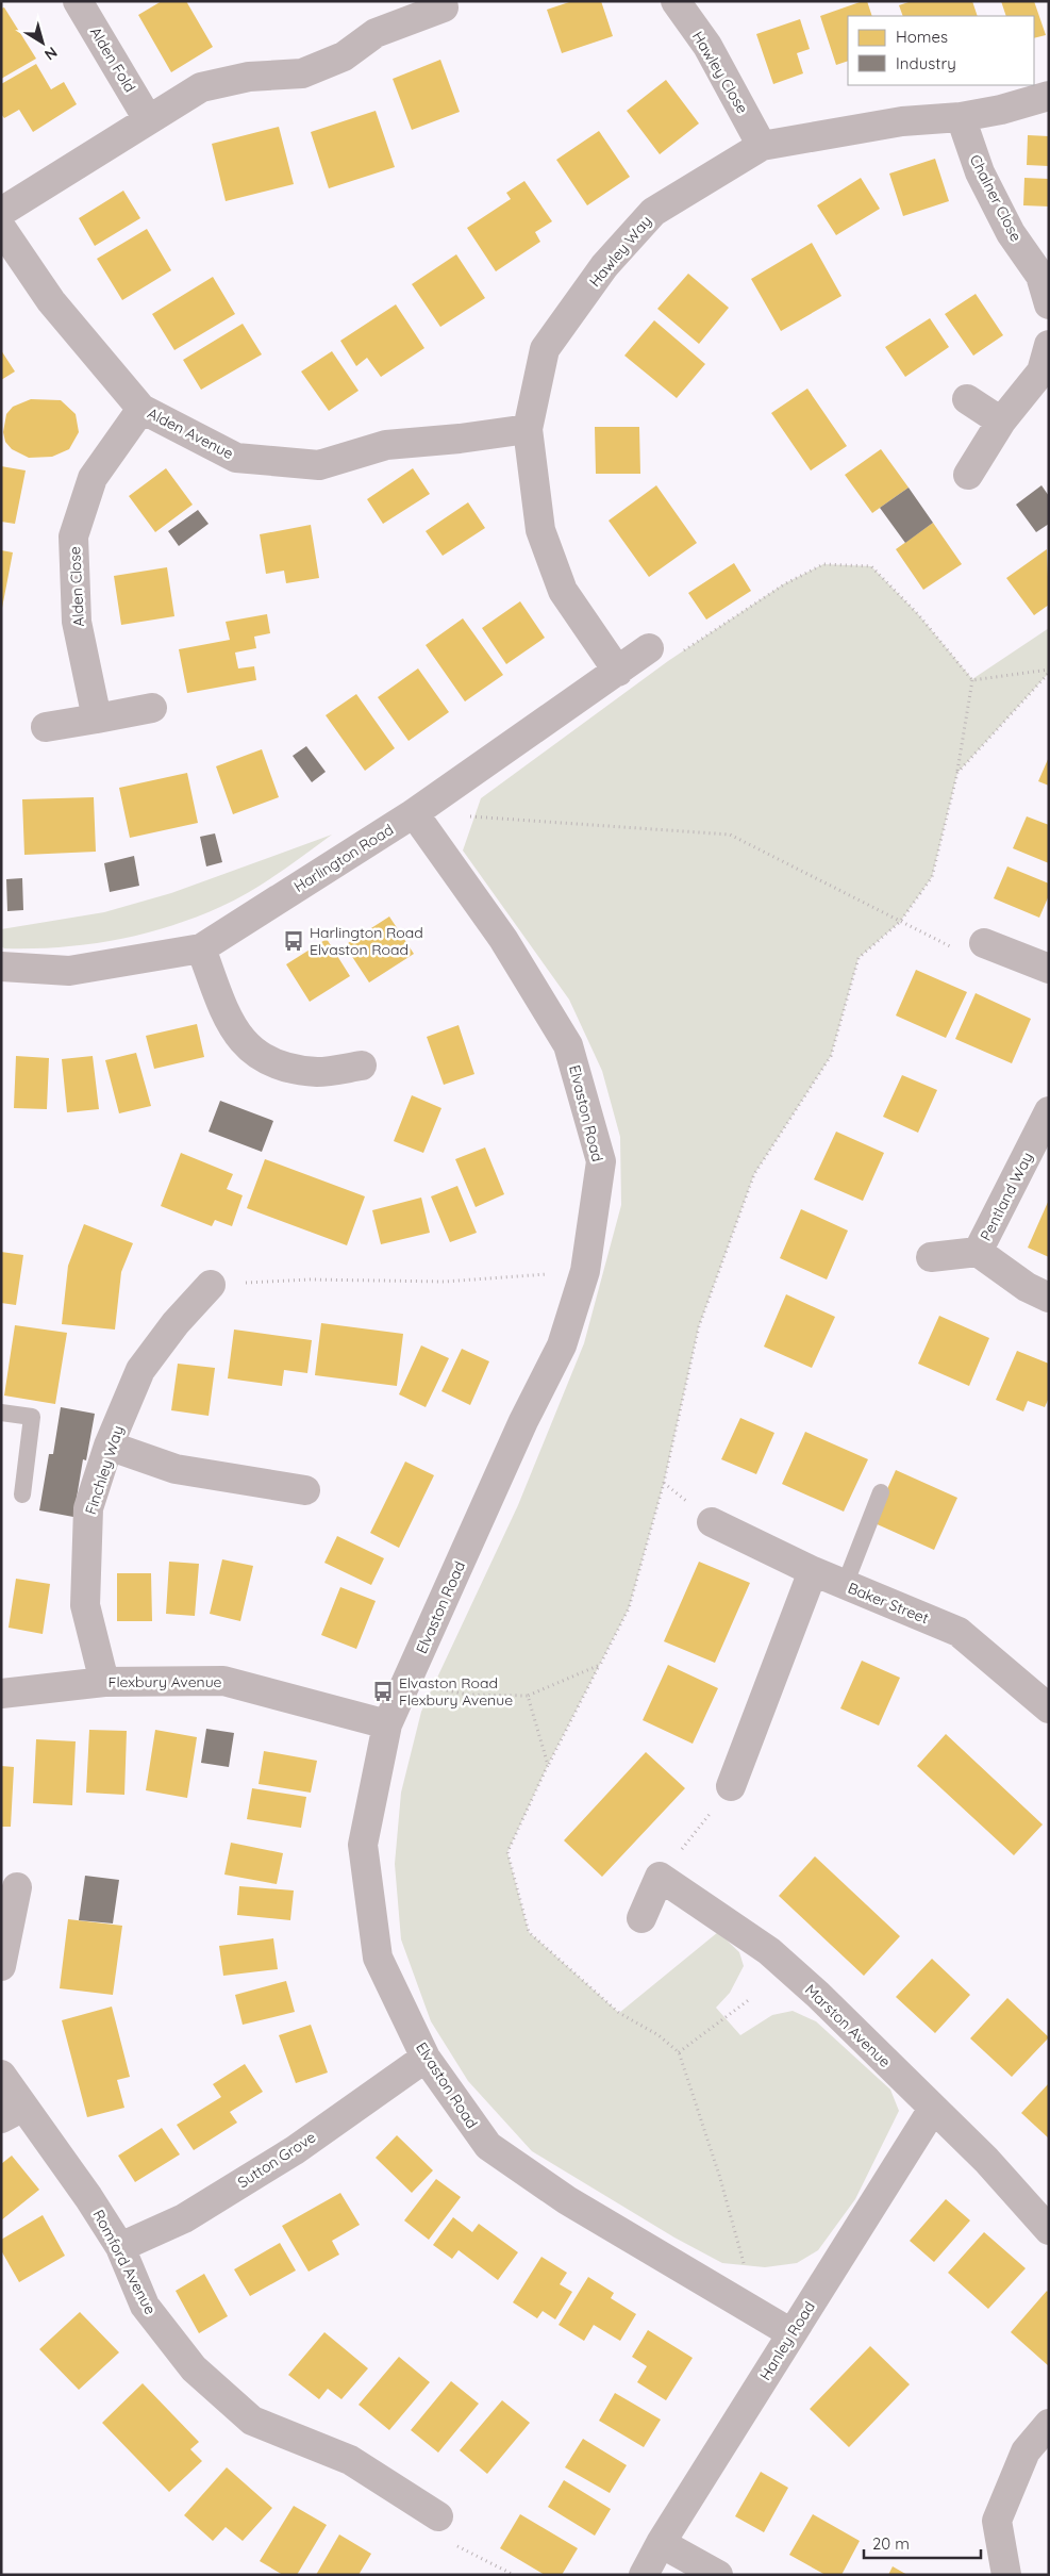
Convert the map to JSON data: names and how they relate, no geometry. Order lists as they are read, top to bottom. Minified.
{"streets":{"street":["Alden Fold","Hawley Close","Chalner Close","Hawley Way","Alden Avenue","Alden Close","Harlington Road","Elvaston Road","Pentland Way","Finchley Way","Baker Street","Flexbury Avenue","Marston Avenue","Sutton Grove","Romford Avenue","Hanley Road"]},"crossings":[["Hawley Close","Hawley Way"],["Chalner Close","Hawley Way"],["Hawley Way","Alden Avenue"],["Hawley Way","Harlington Road"],["Alden Avenue","Alden Close"],["Harlington Road","Elvaston Road"],["Elvaston Road","Flexbury Avenue"],["Elvaston Road","Sutton Grove"],["Elvaston Road","Hanley Road"],["Finchley Way","Flexbury Avenue"],["Marston Avenue","Hanley Road"],["Sutton Grove","Romford Avenue"]],"places":{"bus stop":["Harlington Road Elvaston Road","Elvaston Road Flexbury Avenue"]},"legend":["Homes","Industry"],"scale_bar":"20 m","north":"bottom right"}
